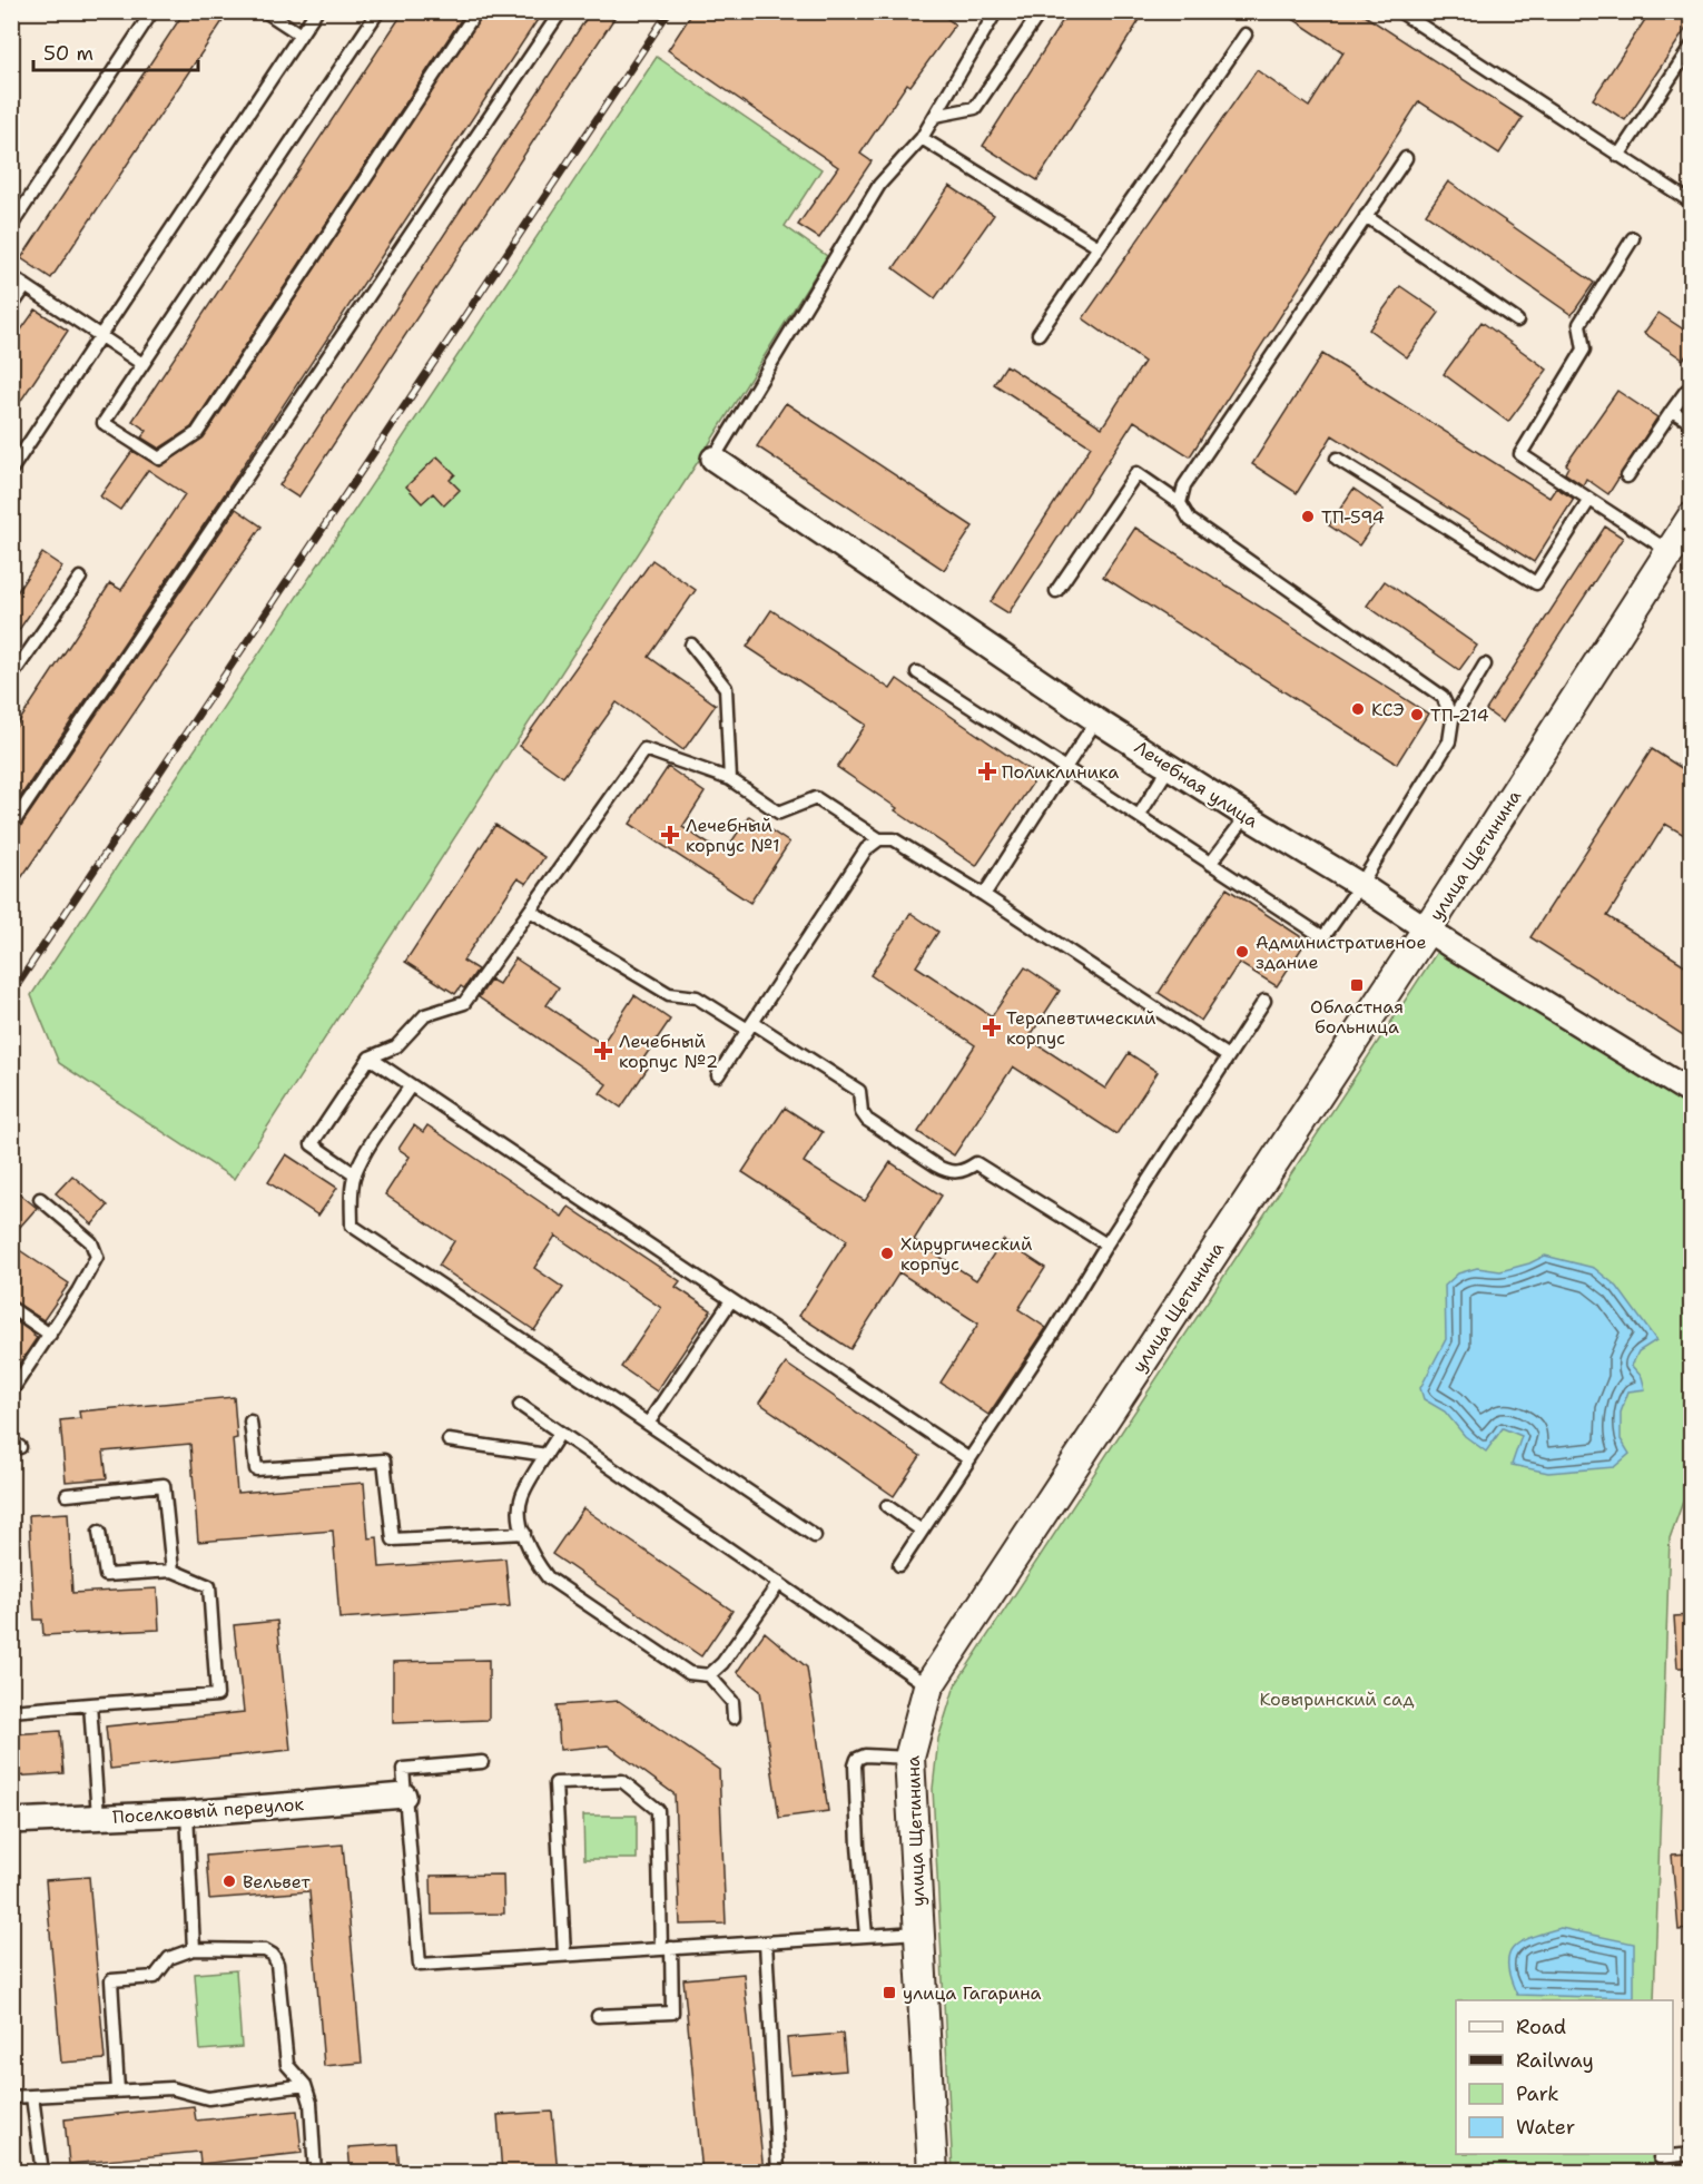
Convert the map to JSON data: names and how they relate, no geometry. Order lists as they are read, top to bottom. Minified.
{"streets":{"street":["Лечебная улица","улица Щетинина","Поселковый переулок"]},"crossings":[["Лечебная улица","улица Щетинина"]],"parks":["Ковыринский сад"],"places":{"other":["ТП-594","КСЭ","ТП-214","Административное здание","Хирургический корпус","Вельвет"],"health":["Поликлиника","Лечебный корпус №1","Терапевтический корпус","Лечебный корпус №2"],"transit":["Областная больница","улица Гагарина"]},"legend":["Road","Railway","Park","Water"],"scale_bar":"50 m"}
